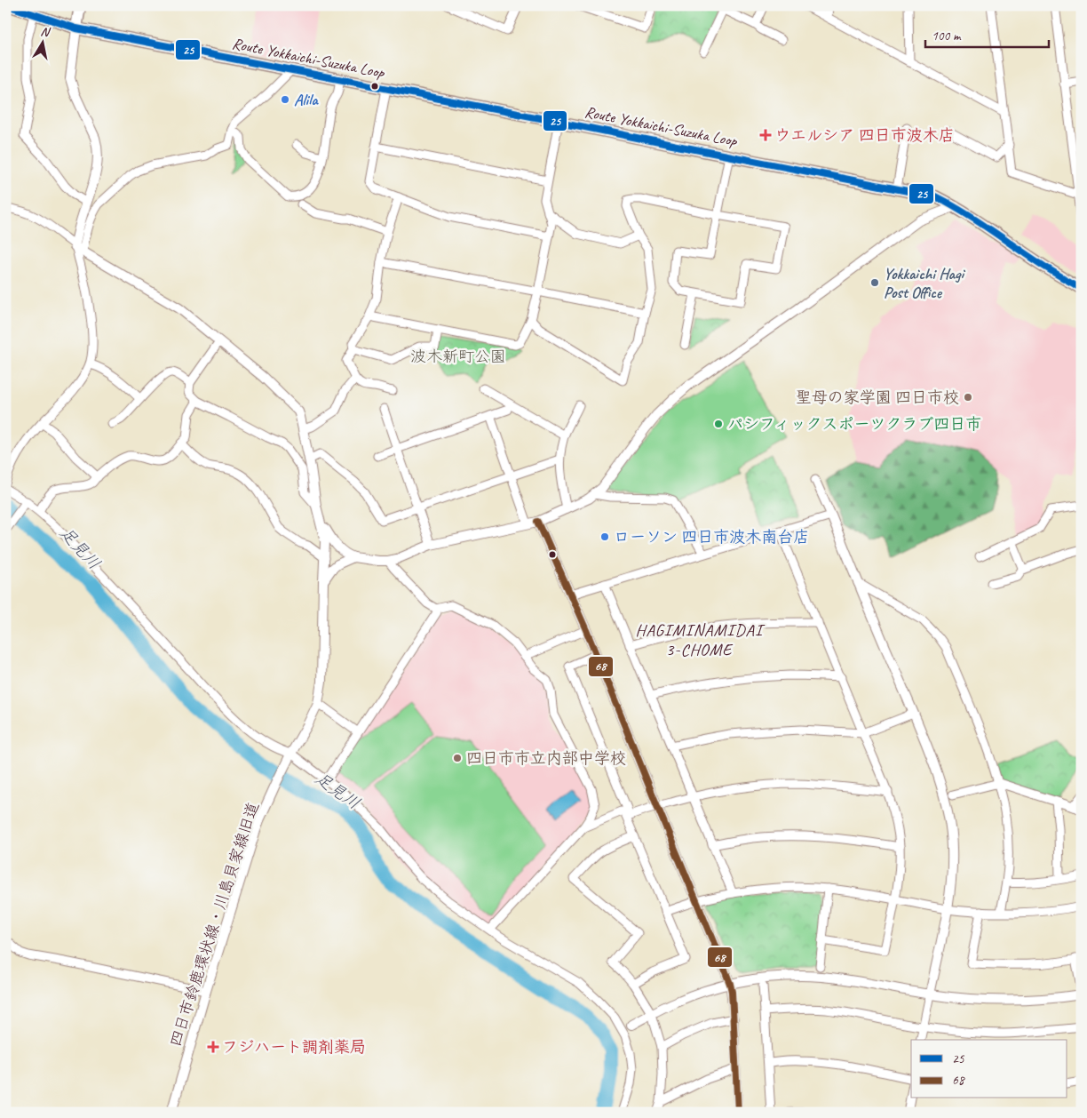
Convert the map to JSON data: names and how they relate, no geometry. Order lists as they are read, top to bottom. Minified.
{"streets":{"main road":["Route Yokkaichi-Suzuka Loop"],"street":["四日市鈴鹿環状線・川島貝家線旧道"]},"districts":["HAGIMINAMIDAI 3-CHOME"],"water":["足見川"],"parks":["波木新町公園"],"places":{"other":["Alila","Yokkaichi Hagi Post Office","聖母の家学園 四日市校","パシフィックスポーツクラブ四日市","ローソン 四日市波木南台店","四日市市立内部中学校"],"health":["ウエルシア 四日市波木店","フジハート調剤薬局"]},"lines":["transit line 25","transit line 68"],"legend":["25","68"],"scale_bar":"100 m","north":"top"}
